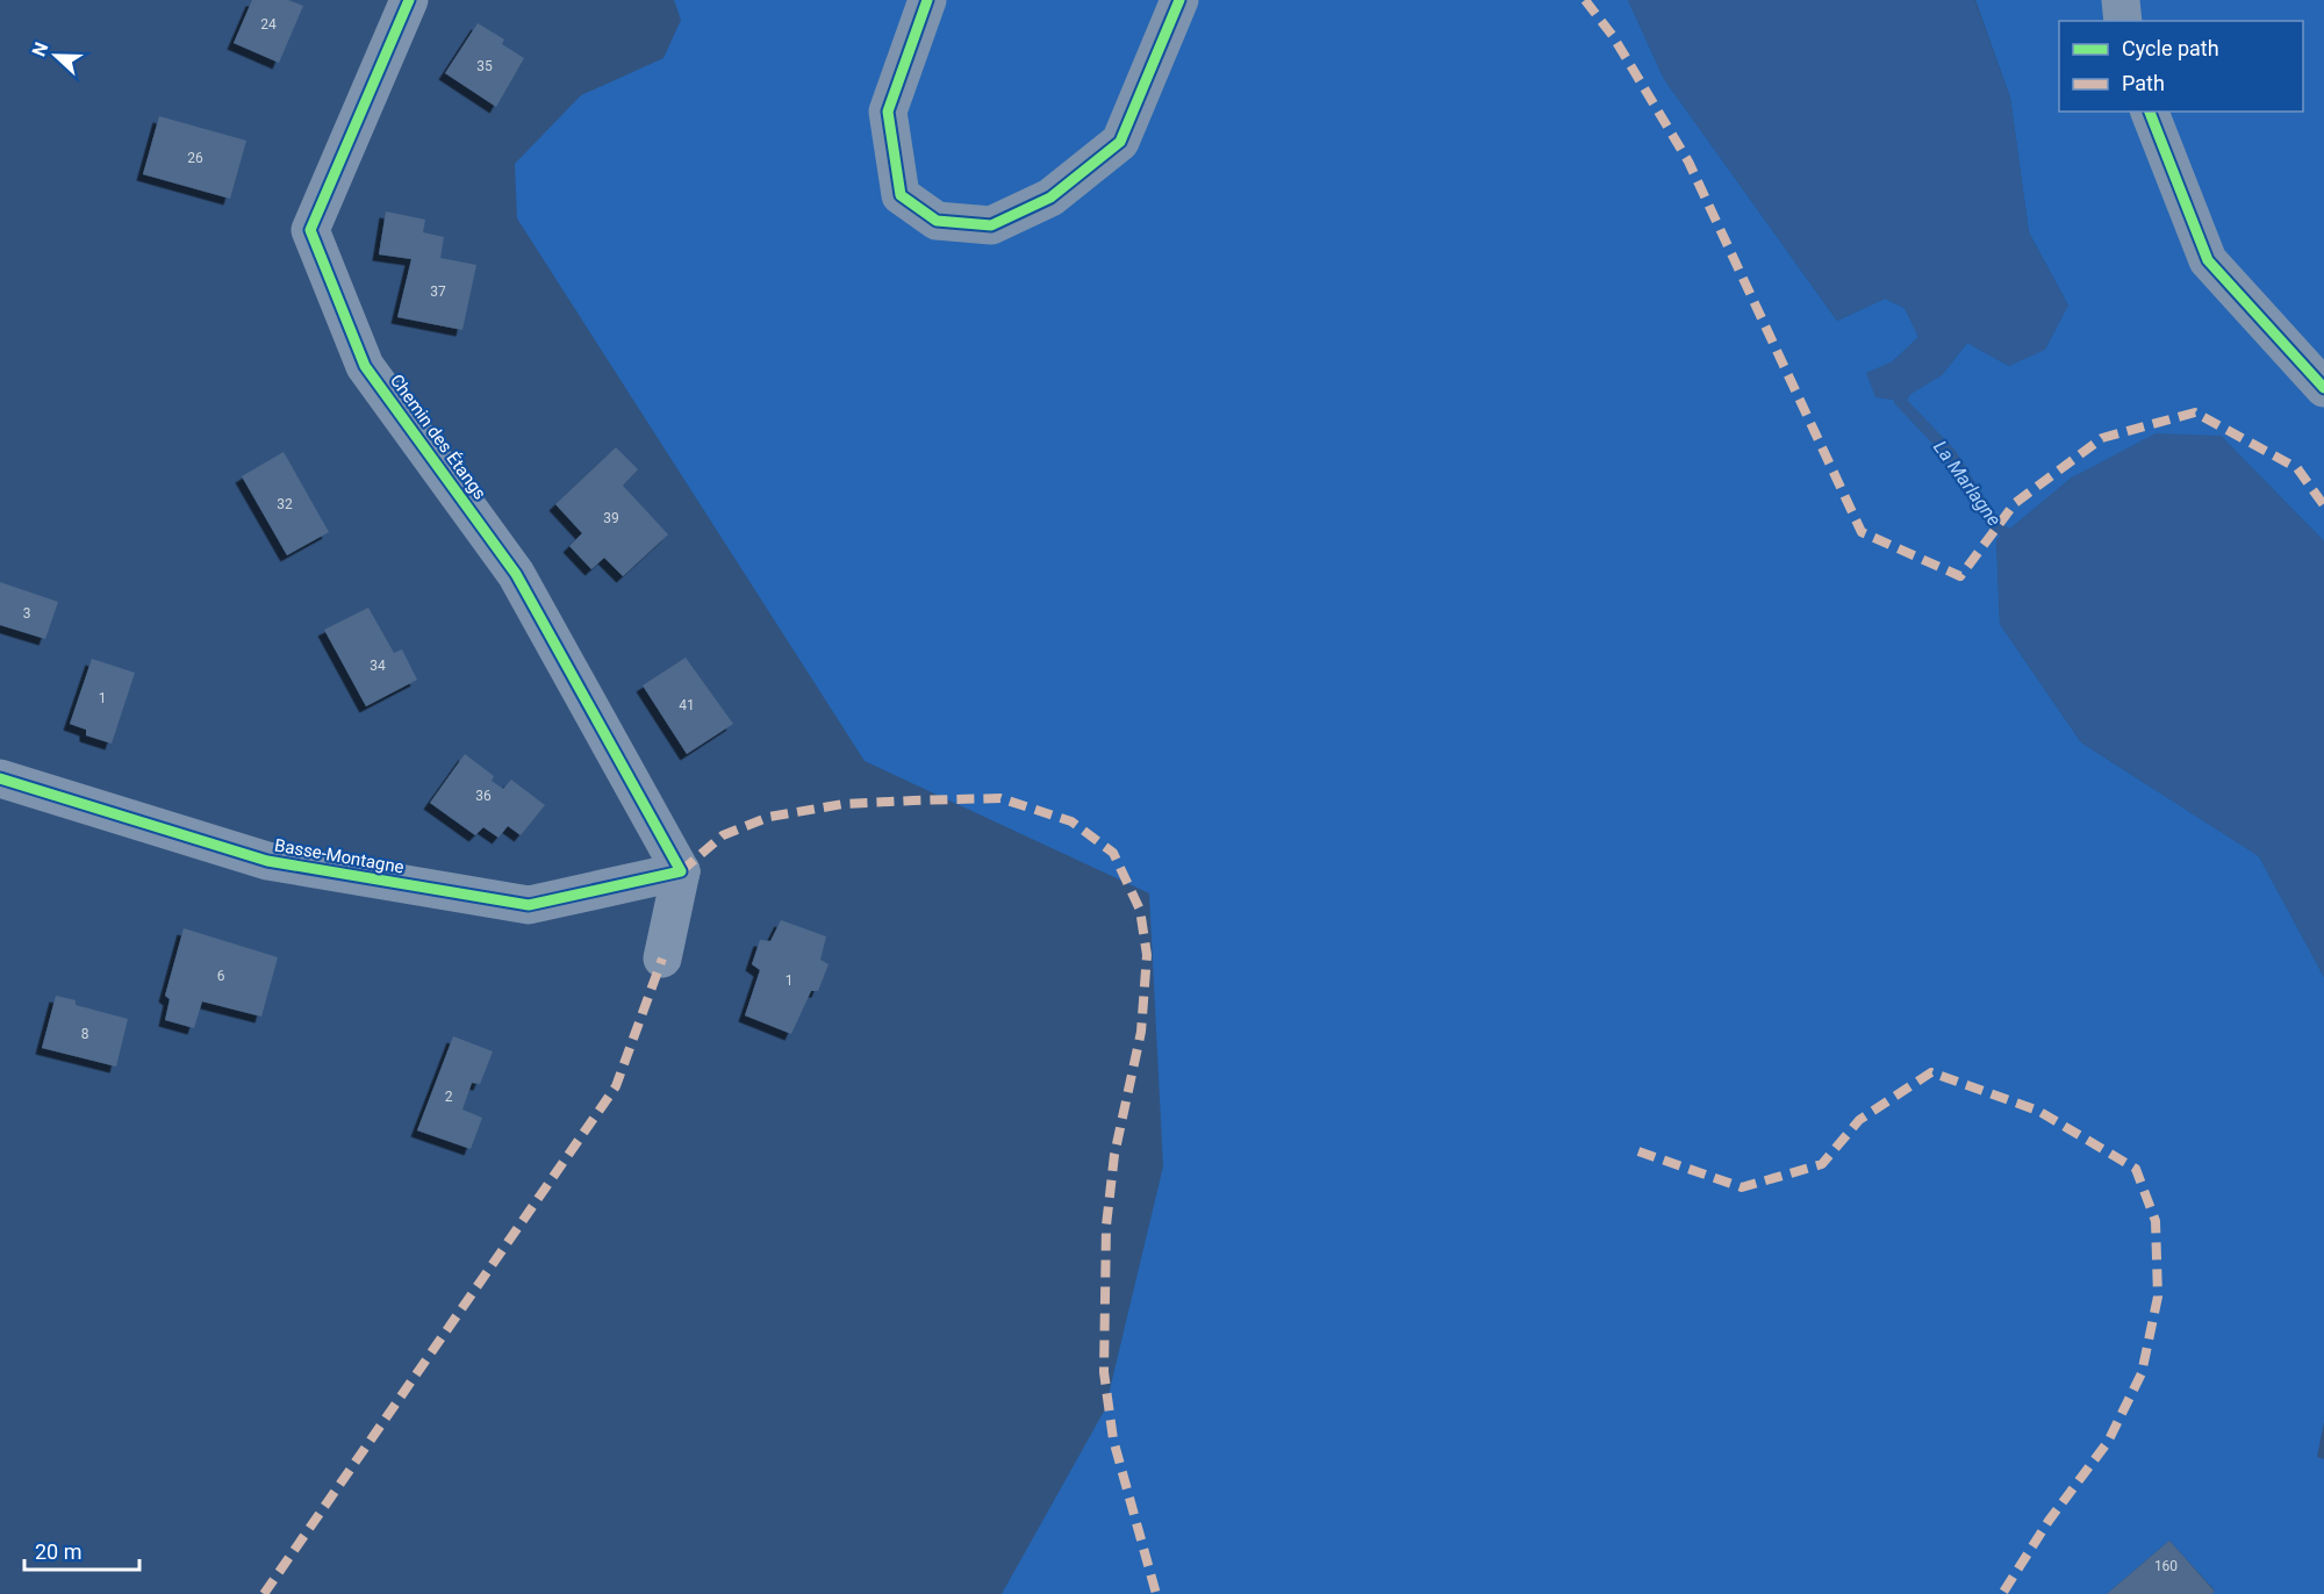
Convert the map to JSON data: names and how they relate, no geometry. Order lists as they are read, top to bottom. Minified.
{"streets":{"street":["Chemin des Étangs","Basse-Montagne"]},"crossings":[["Chemin des Étangs","Basse-Montagne"]],"water":["La Marlagne"],"house_numbers":["24","35","26","37","32","39","3","34","1","41","36","6","1","8","2","160"],"legend":["Cycle path","Path"],"scale_bar":"20 m","north":"left"}
